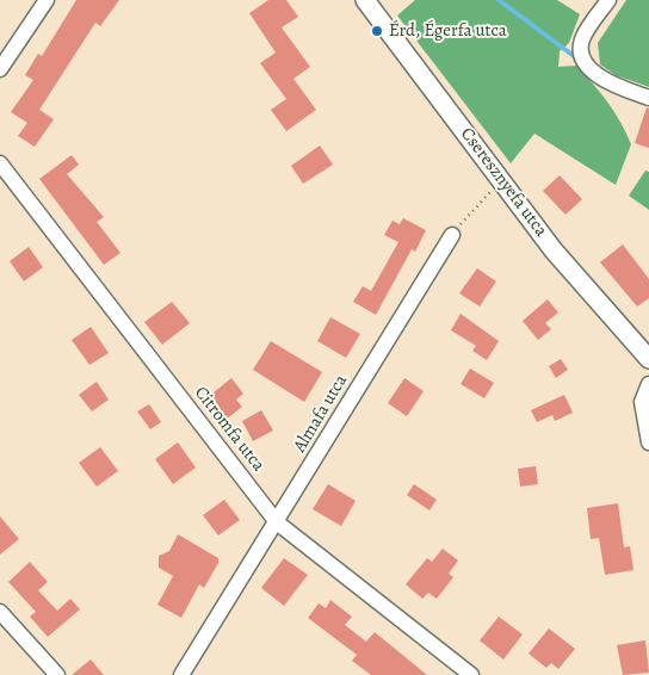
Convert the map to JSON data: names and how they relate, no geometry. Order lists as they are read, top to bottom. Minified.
{"streets":{"street":["Cseresznyefa utca","Almafa utca","Citromfa utca"]},"crossings":[["Almafa utca","Citromfa utca"]],"places":["Érd, Égerfa utca"]}
